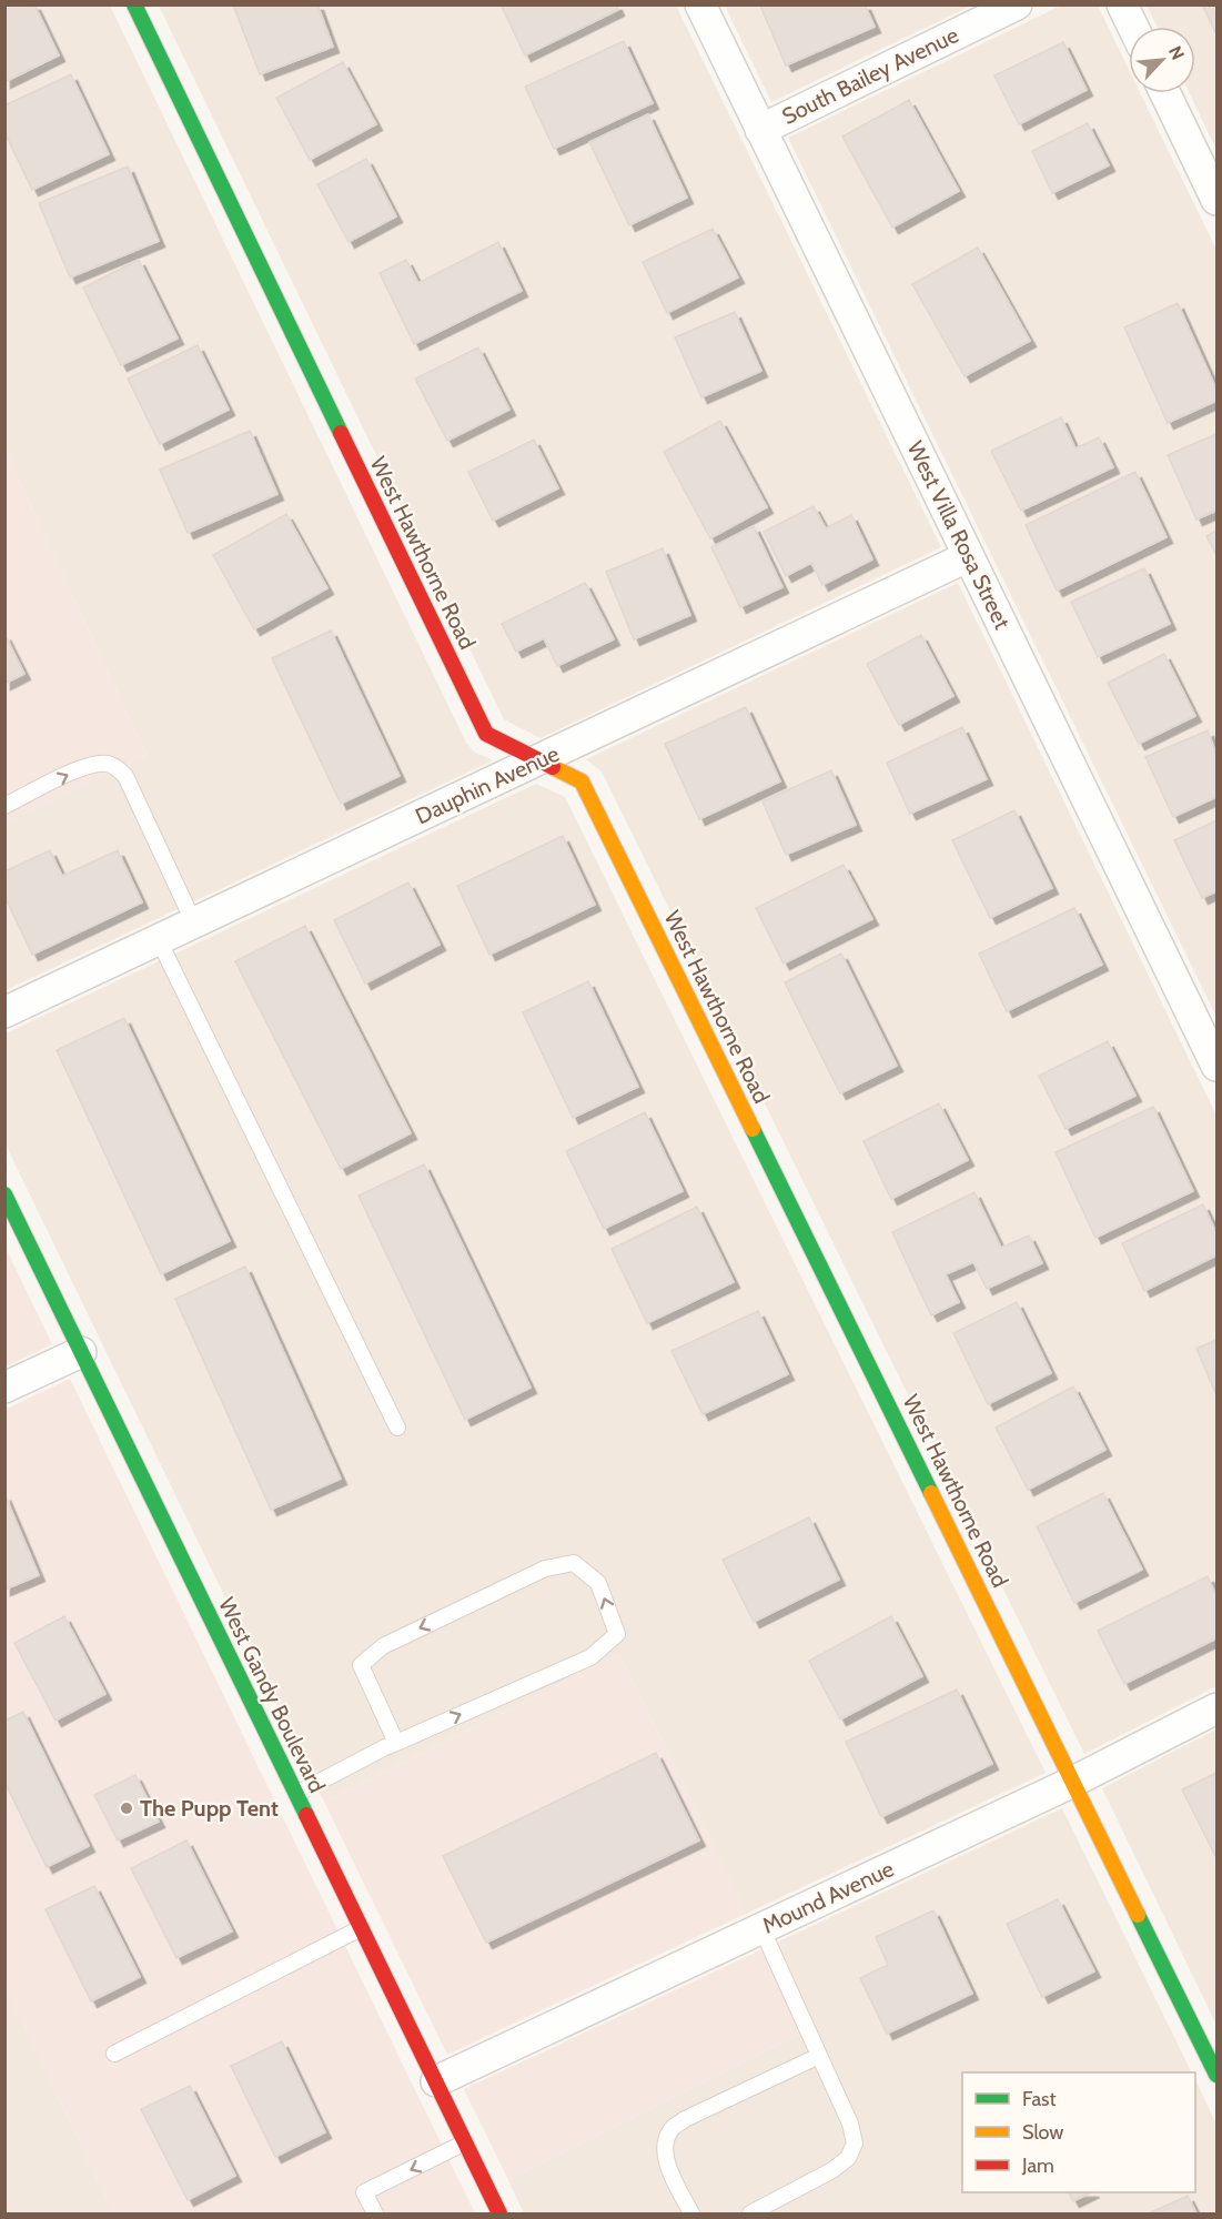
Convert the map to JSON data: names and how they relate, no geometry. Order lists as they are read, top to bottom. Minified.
{"streets":{"street":["South Bailey Avenue","West Villa Rosa Street","West Hawthorne Road","Dauphin Avenue","West Gandy Boulevard","Mound Avenue"]},"crossings":[["South Bailey Avenue","West Villa Rosa Street"],["West Villa Rosa Street","Dauphin Avenue"],["West Hawthorne Road","Dauphin Avenue"],["West Hawthorne Road","Mound Avenue"],["West Gandy Boulevard","Mound Avenue"]],"places":["The Pupp Tent"],"legend":["Fast","Slow","Jam"],"north":"top right"}
